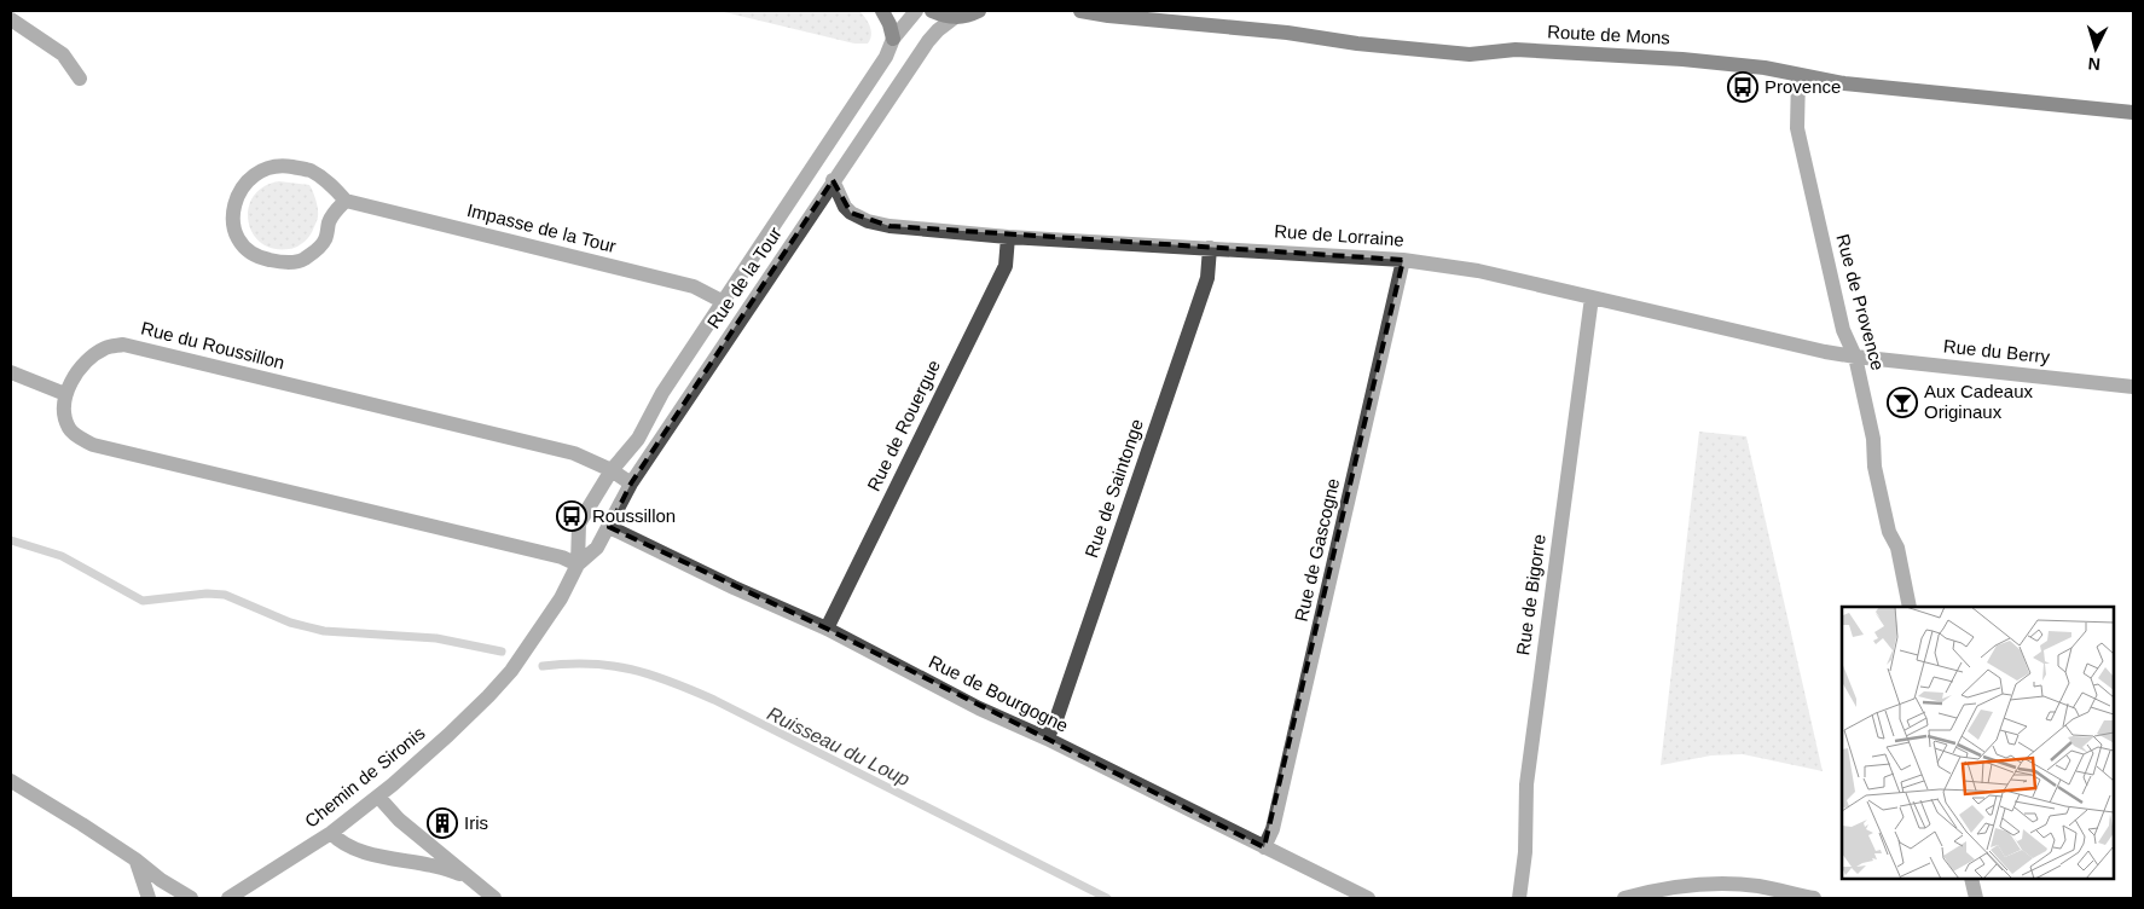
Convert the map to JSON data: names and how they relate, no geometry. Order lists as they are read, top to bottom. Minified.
{"streets":{"main road":["Route de Mons"],"street":["Impasse de la Tour","Rue de Lorraine","Rue de la Tour","Rue de Provence","Rue du Roussillon","Rue du Berry","Rue de Rouergue","Rue de Saintonge","Rue de Gascogne","Rue de Bigorre","Rue de Bourgogne","Chemin de Sironis"]},"crossings":[["Route de Mons","Rue de Provence"],["Impasse de la Tour","Rue de la Tour"],["Rue de Lorraine","Rue de la Tour"],["Rue de Lorraine","Rue de Provence"],["Rue de Lorraine","Rue du Berry"],["Rue de Lorraine","Rue de Rouergue"],["Rue de Lorraine","Rue de Saintonge"],["Rue de Lorraine","Rue de Gascogne"],["Rue de Lorraine","Rue de Bigorre"],["Rue de la Tour","Rue du Roussillon"],["Rue de la Tour","Rue de Bourgogne"],["Rue de la Tour","Chemin de Sironis"],["Rue de Provence","Rue du Berry"],["Rue de Rouergue","Rue de Bourgogne"],["Rue de Saintonge","Rue de Bourgogne"],["Rue de Gascogne","Rue de Bourgogne"]],"water":["Ruisseau du Loup"],"places":{"bus stop":["Provence","Roussillon"],"bar":["Aux Cadeaux Originaux"],"building":["Iris"]},"north":"bottom"}
